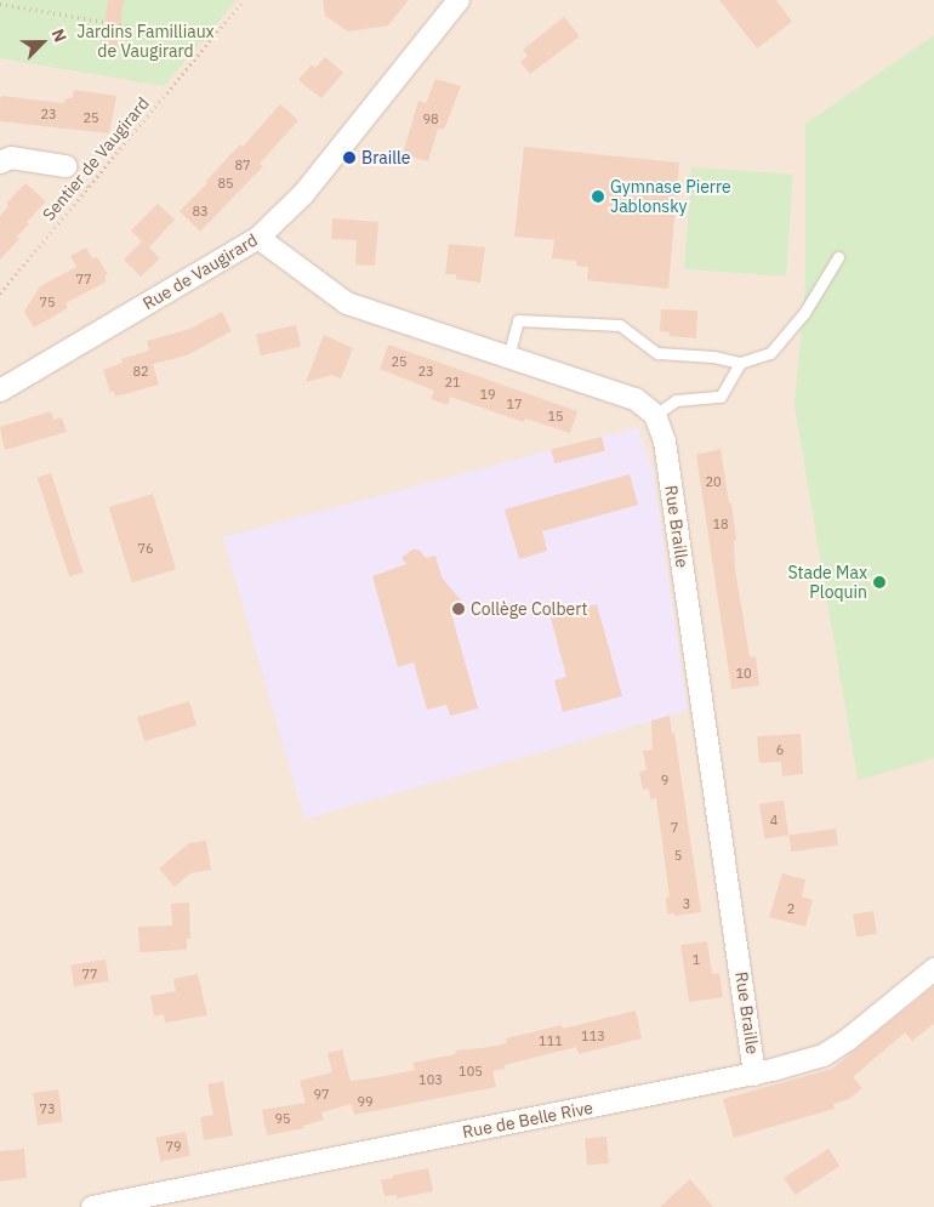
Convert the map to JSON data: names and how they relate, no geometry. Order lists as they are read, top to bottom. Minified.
{"streets":{"street":["Rue de Vaugirard","Rue Braille","Rue de Belle Rive"],"path":["Sentier de Vaugirard"]},"crossings":[["Rue Braille","Rue de Belle Rive"]],"parks":["Jardins Familliaux de Vaugirard"],"places":["Braille","Gymnase Pierre Jablonsky","Stade Max Ploquin","Collège Colbert"],"house_numbers":["23","25","98","87","85","83","77","75","25","82","23","21","19","17","15","20","18","76","10","6","9","4","7","5","3","2","1","77","113","111","105","103","97","99","73","95","79"],"north":"top right"}
